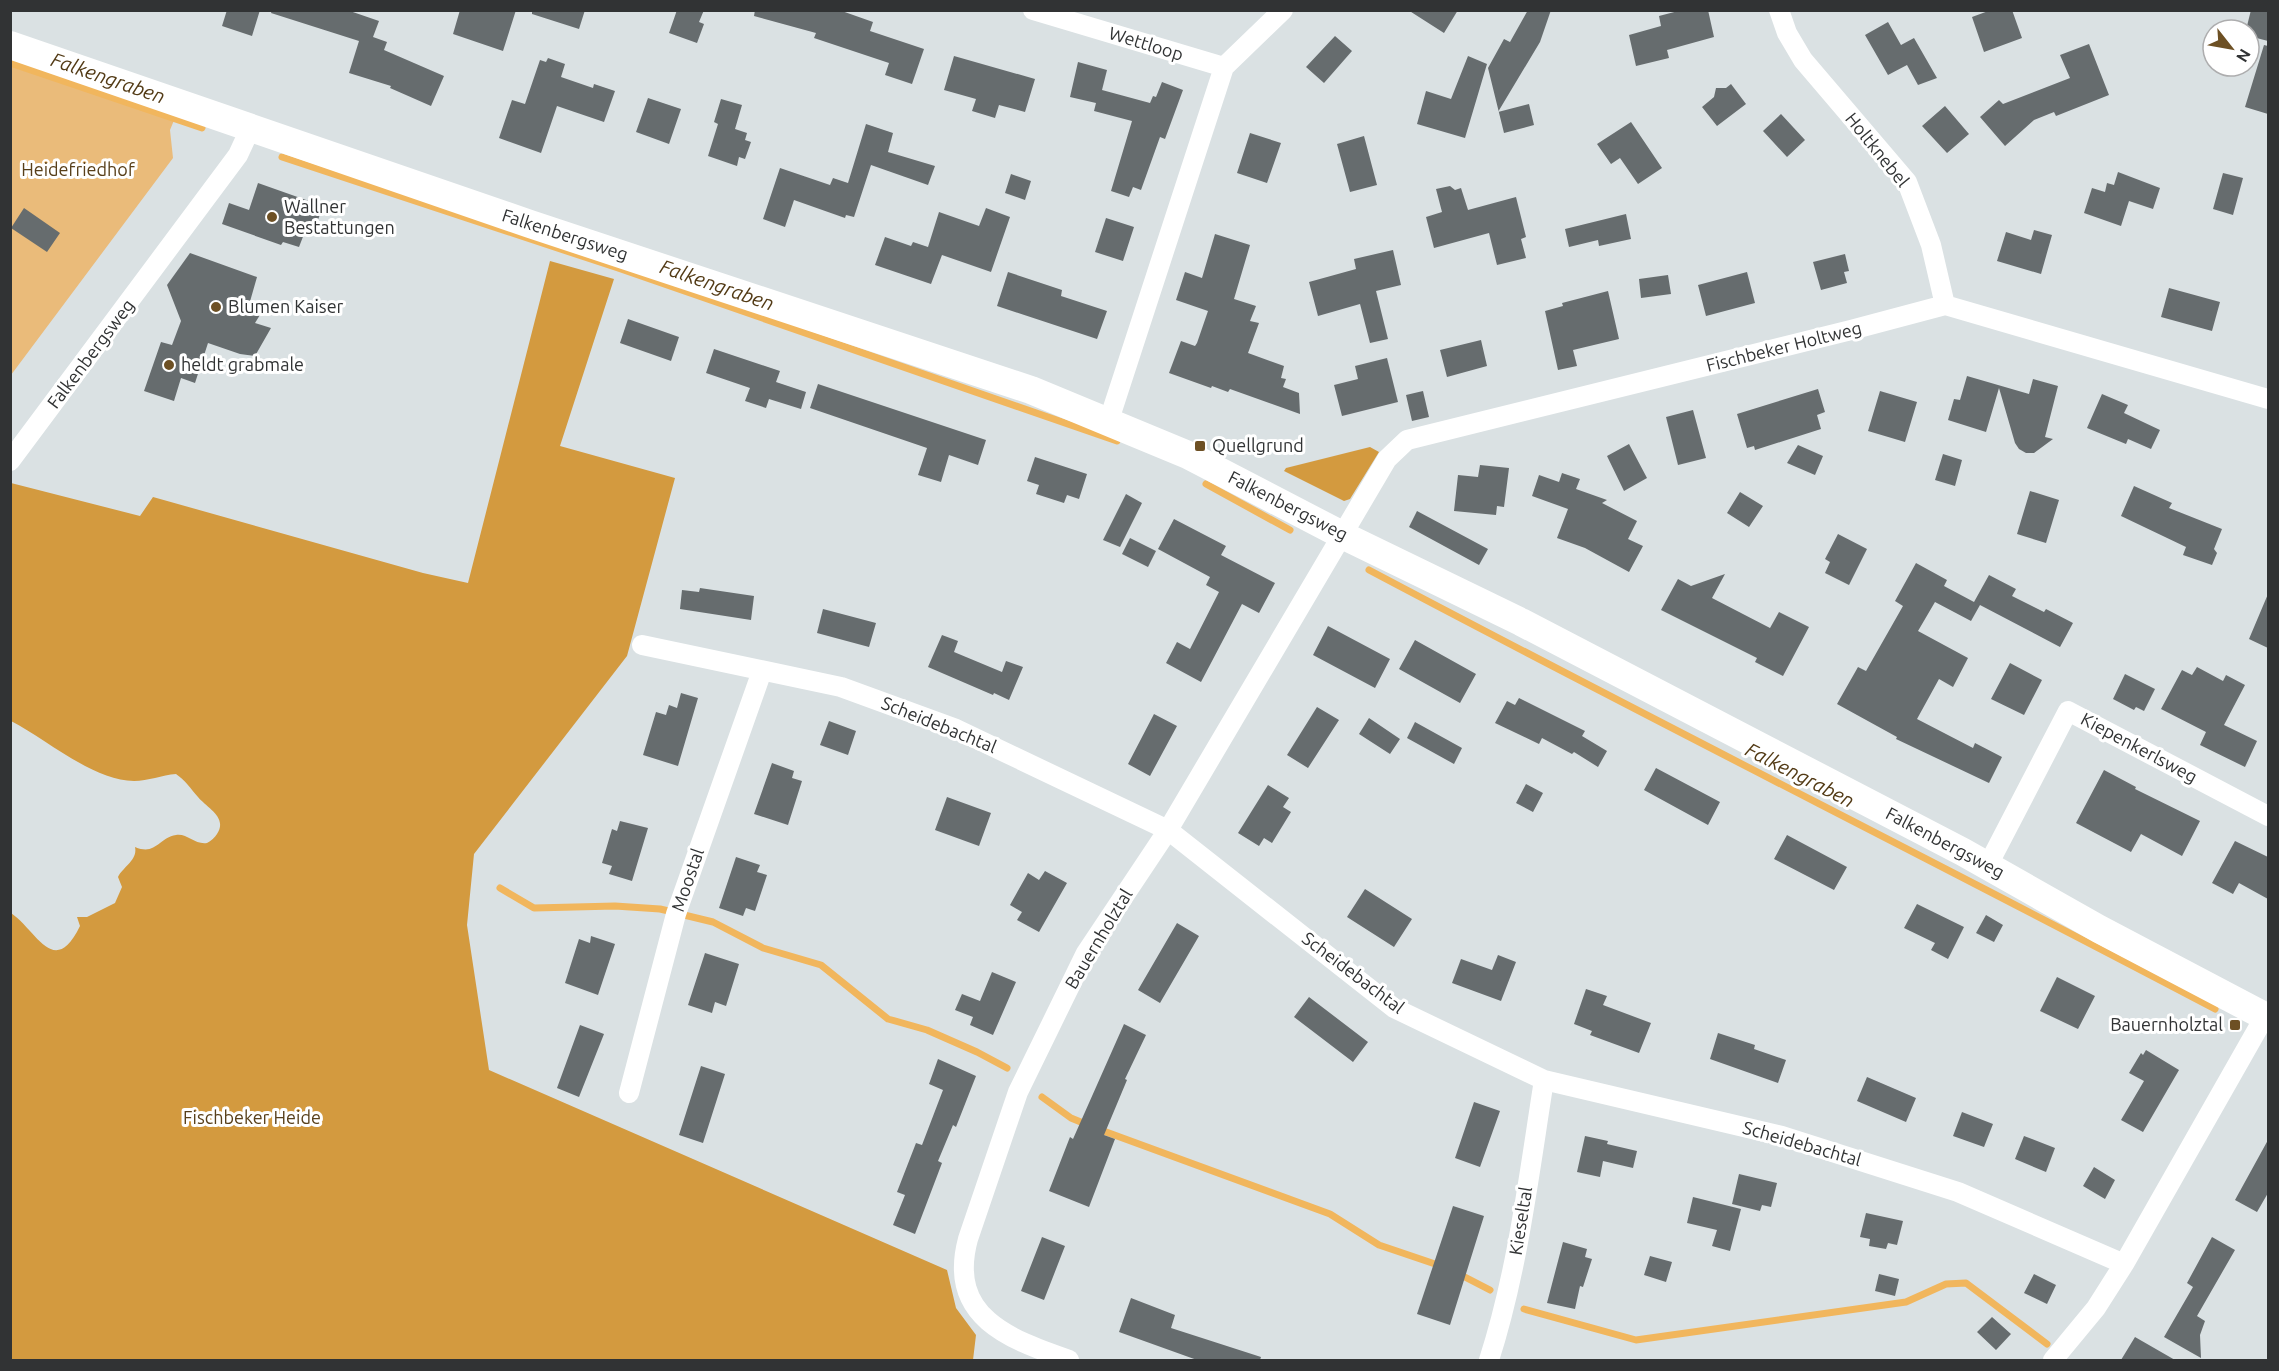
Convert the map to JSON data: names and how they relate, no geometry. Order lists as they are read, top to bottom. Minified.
{"streets":{"street":["Wettloop","Holtknebel","Falkenbergsweg","Fischbeker Holtweg","Scheidebachtal","Kiepenkerlsweg","Moostal","Bauernholztal","Kieseltal"]},"crossings":[["Holtknebel","Fischbeker Holtweg"],["Falkenbergsweg","Fischbeker Holtweg"],["Falkenbergsweg","Kiepenkerlsweg"],["Falkenbergsweg","Bauernholztal"],["Fischbeker Holtweg","Bauernholztal"],["Scheidebachtal","Moostal"],["Scheidebachtal","Bauernholztal"],["Scheidebachtal","Kieseltal"]],"water":["Falkengraben"],"parks":["Heidefriedhof","Fischbeker Heide"],"places":{"other":["Wallner Bestattungen","Blumen Kaiser","heldt grabmale"],"transit":["Quellgrund","Bauernholztal"]},"north":"bottom right"}
